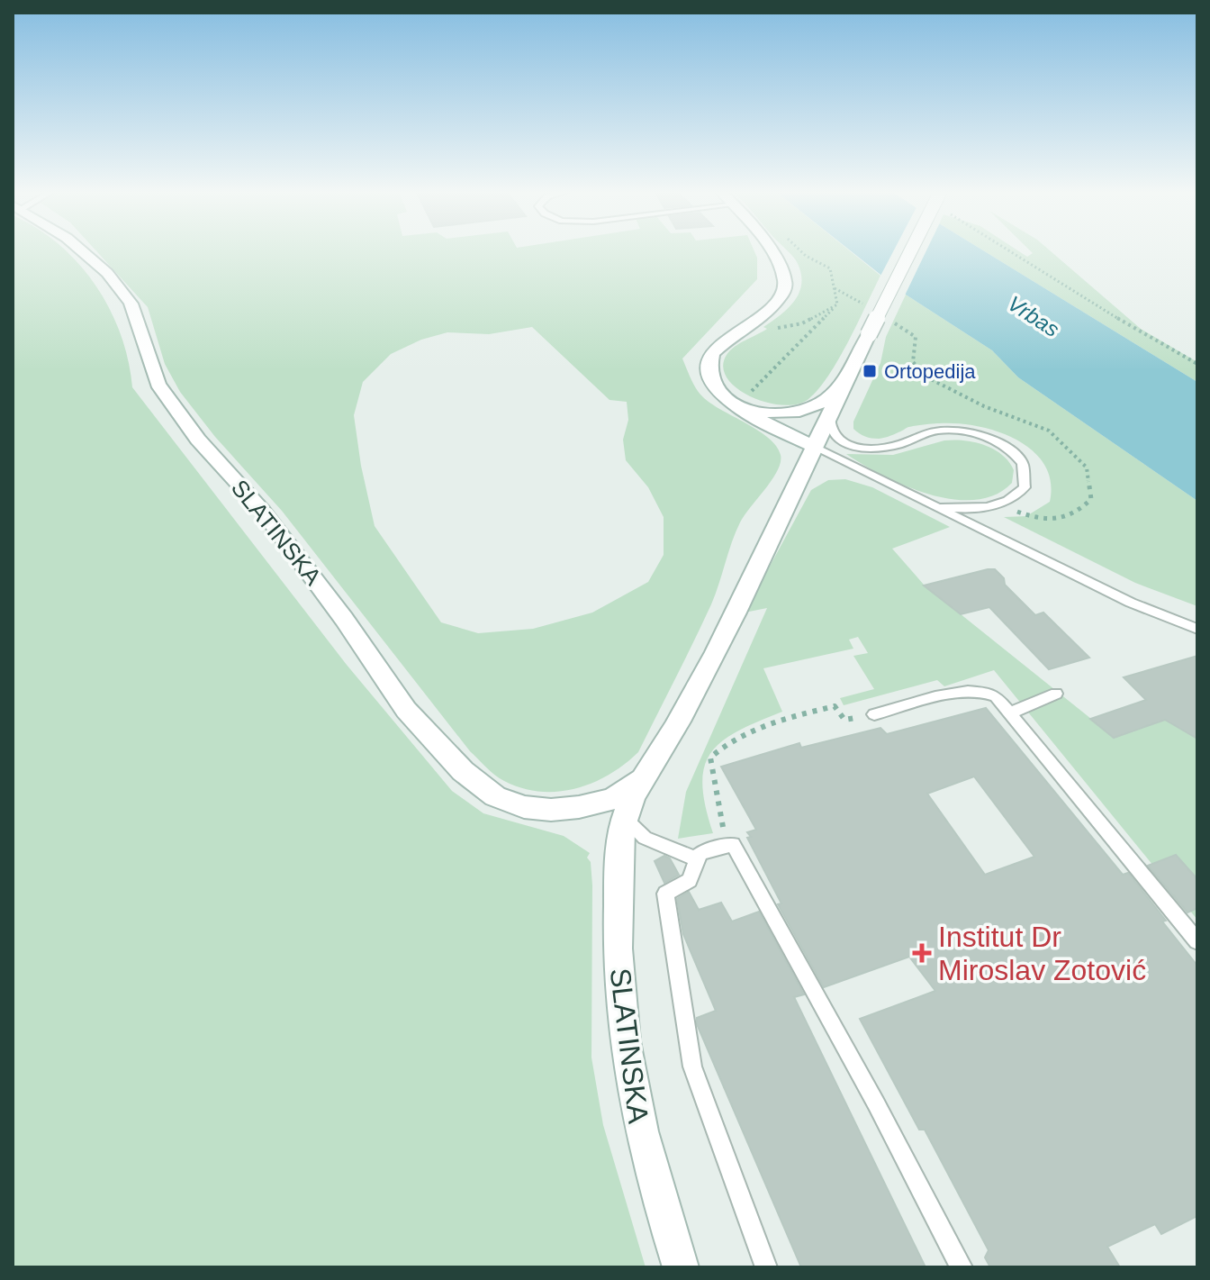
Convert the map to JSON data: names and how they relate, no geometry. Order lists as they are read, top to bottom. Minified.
{"streets":{"street":["SLATINSKA"]},"water":["Vrbas"],"places":{"transit":["Ortopedija"],"health":["Institut Dr Miroslav Zotović"]}}
